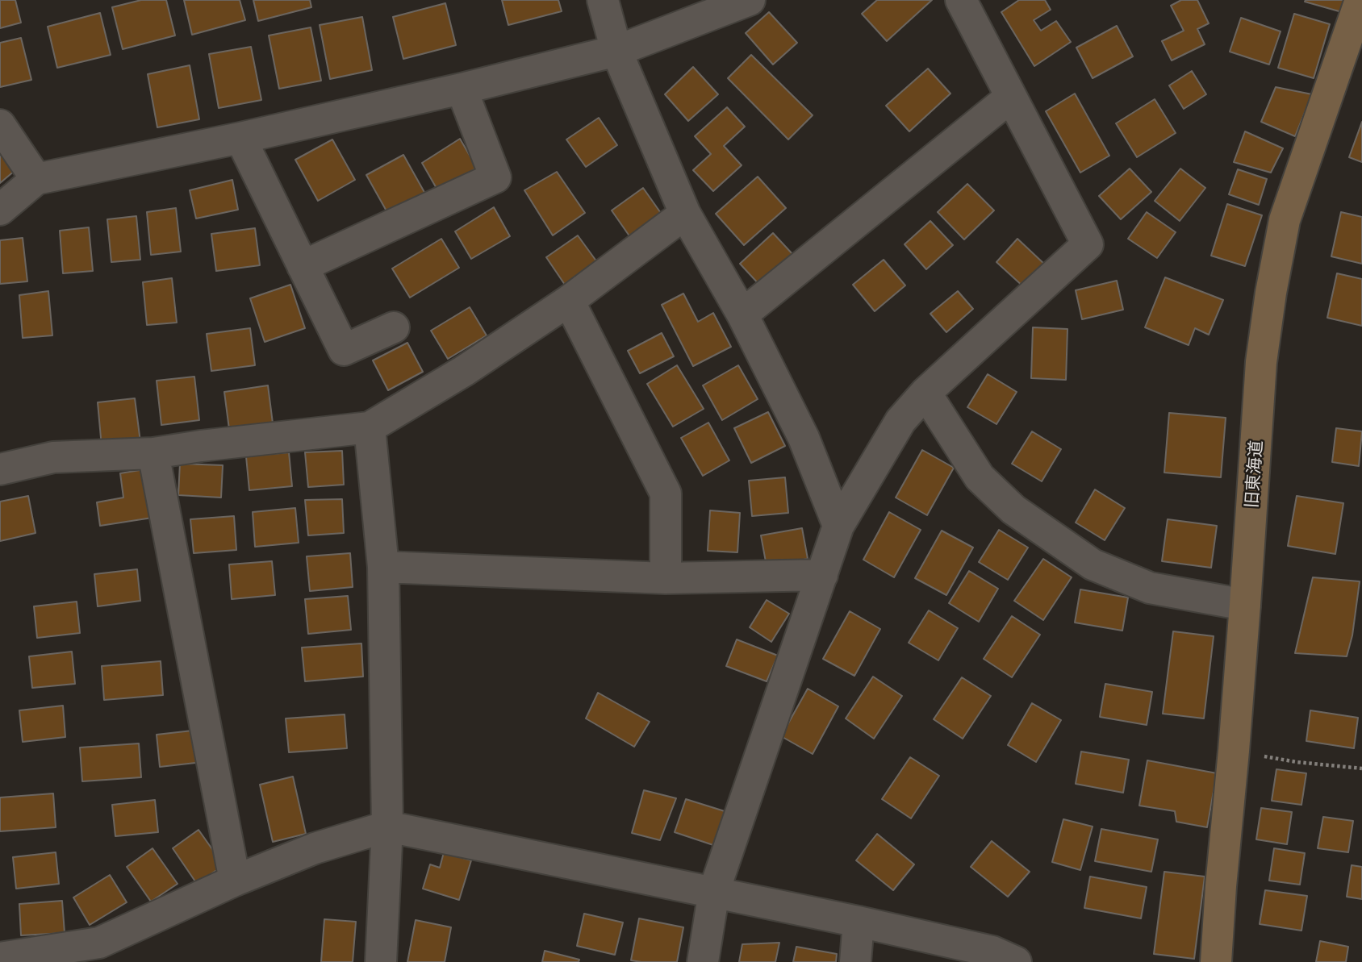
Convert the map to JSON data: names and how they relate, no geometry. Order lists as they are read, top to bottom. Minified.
{"streets":{"main road":["旧東海道"]}}
